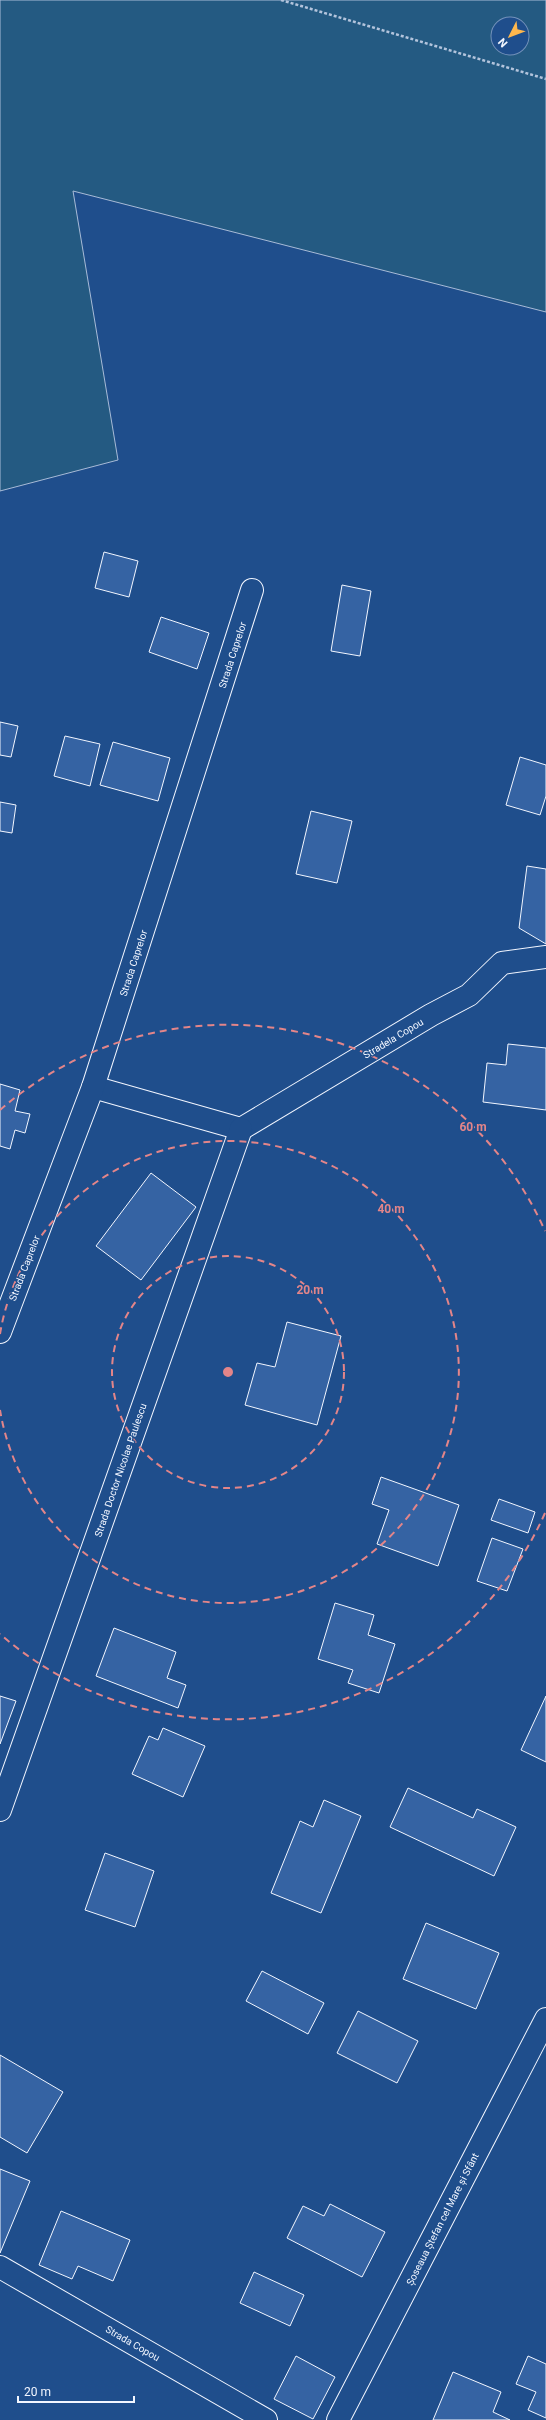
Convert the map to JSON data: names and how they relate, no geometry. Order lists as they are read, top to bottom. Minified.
{"streets":{"street":["Strada Caprelor","Stradela Copou","Strada Doctor Nicolae Paulescu","Șoseaua Ștefan cel Mare și Sfânt","Strada Copou"]},"crossings":[["Stradela Copou","Strada Doctor Nicolae Paulescu"]],"scale_bar":"20 m","north":"bottom left","rings":["60 m","40 m","20 m"]}
